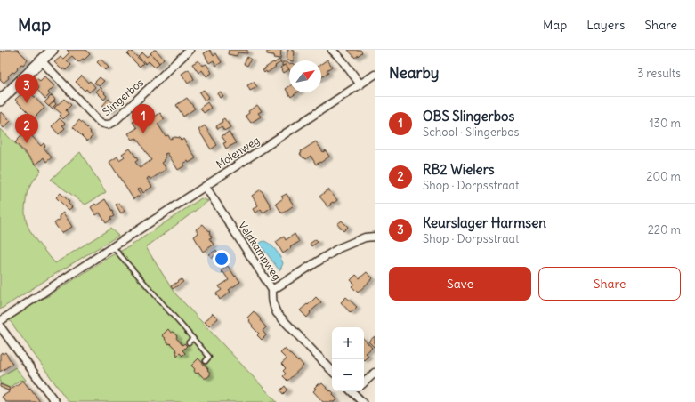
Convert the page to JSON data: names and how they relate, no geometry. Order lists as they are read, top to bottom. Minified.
{"streets":{"street":["Slingerbos","Molenweg","Veldkampweg"]},"crossings":[["Molenweg","Veldkampweg"]],"north":"top right","page":{"header":"Map","nav":["Map","Layers","Share"],"heading":["Nearby","3 results"],"pins":["3","1","2"],"list":[{"mark":"1","name":"OBS Slingerbos","note":"School · Slingerbos","value":"130 m"},{"mark":"2","name":"RB2 Wielers","note":"Shop · Dorpsstraat","value":"200 m"},{"mark":"3","name":"Keurslager Harmsen","note":"Shop · Dorpsstraat","value":"220 m"}],"buttons":["Save","Share"],"map_buttons":["+","−"]}}
